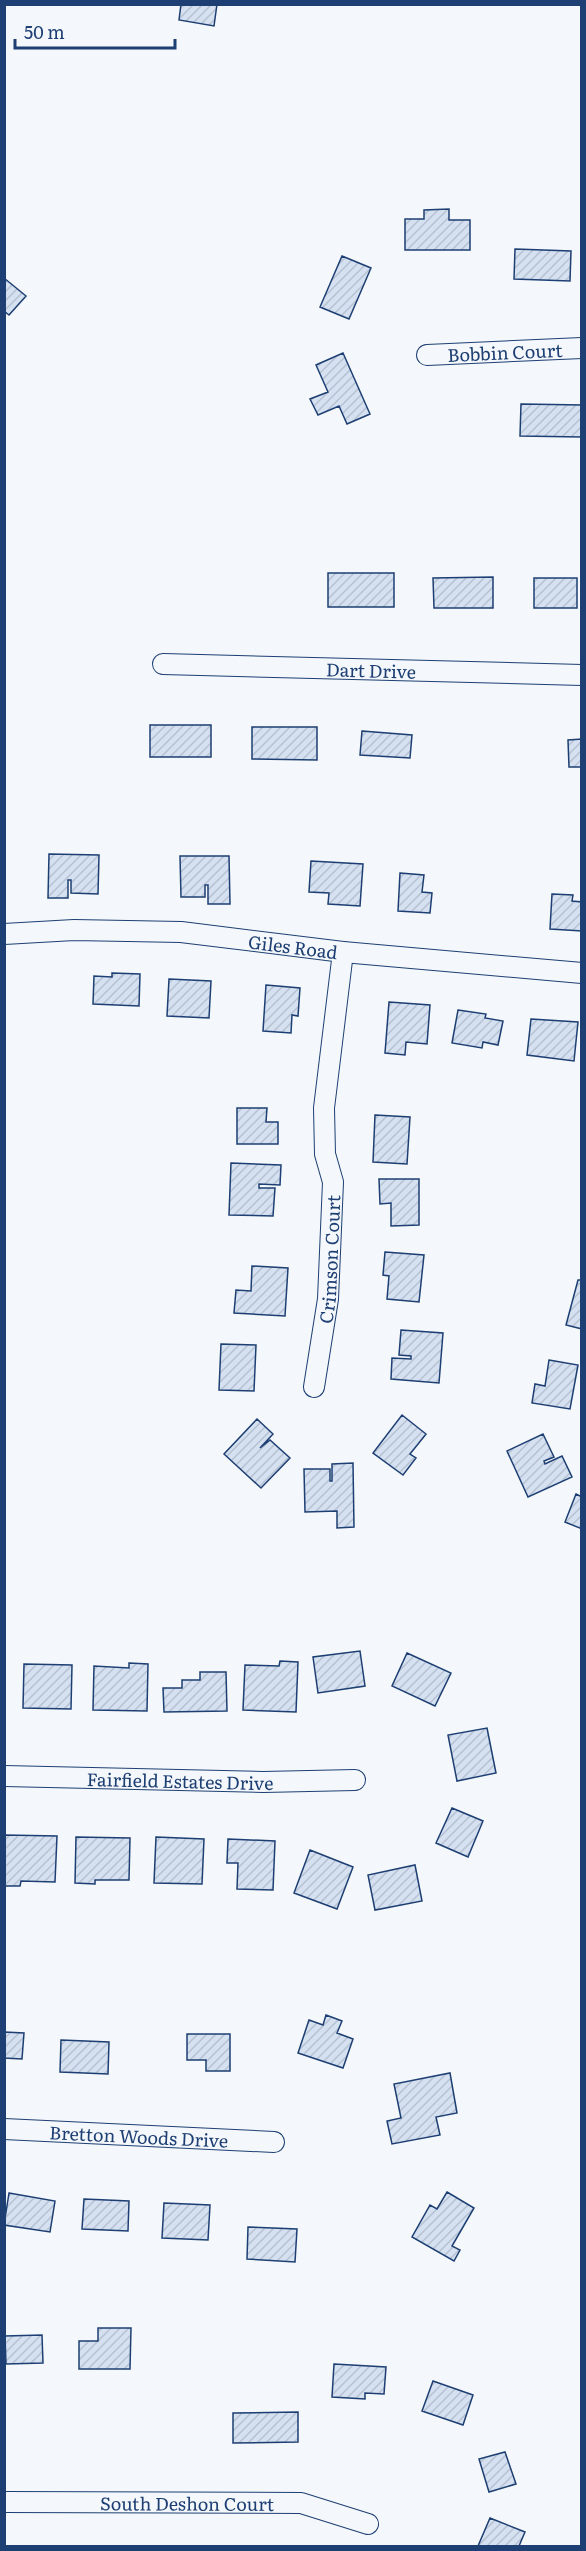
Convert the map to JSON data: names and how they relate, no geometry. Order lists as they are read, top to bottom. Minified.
{"streets":{"street":["Bobbin Court","Dart Drive","Giles Road","Crimson Court","Fairfield Estates Drive","Bretton Woods Drive","South Deshon Court"]},"crossings":[["Giles Road","Crimson Court"]],"scale_bar":"50 m"}
